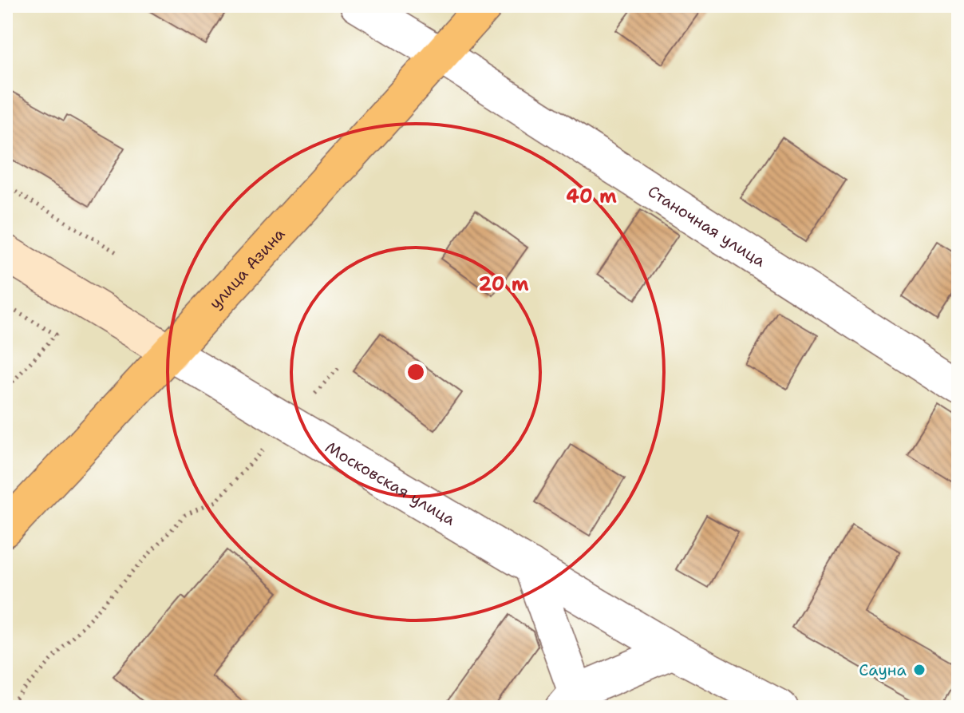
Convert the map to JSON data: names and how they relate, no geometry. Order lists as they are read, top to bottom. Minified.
{"streets":{"main road":["улица Азина"],"street":["Станочная улица","Московская улица"]},"crossings":[["Станочная улица","улица Азина"],["улица Азина","Московская улица"]],"places":["Сауна"],"rings":["40 m","20 m"]}
